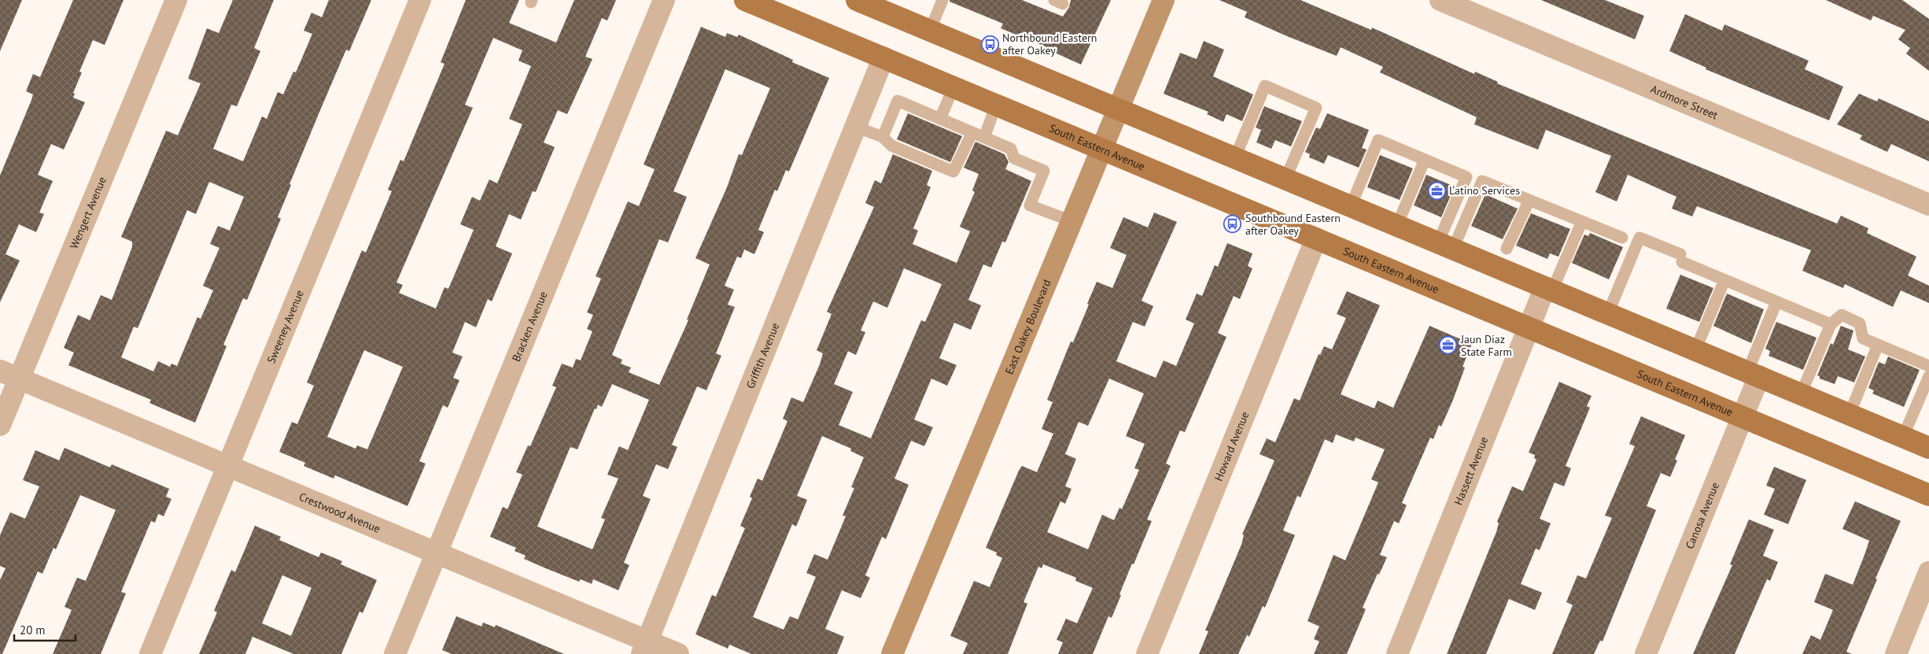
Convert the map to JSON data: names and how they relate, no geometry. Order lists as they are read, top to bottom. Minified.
{"streets":{"main road":["South Eastern Avenue"],"street":["Ardmore Street","Wengert Avenue","East Oakey Boulevard","Sweeney Avenue","Bracken Avenue","Griffith Avenue","Howard Avenue","Hassett Avenue","Crestwood Avenue","Canosa Avenue"]},"crossings":[["South Eastern Avenue","East Oakey Boulevard"],["South Eastern Avenue","Griffith Avenue"],["South Eastern Avenue","Howard Avenue"],["South Eastern Avenue","Hassett Avenue"],["South Eastern Avenue","Canosa Avenue"],["Wengert Avenue","Crestwood Avenue"],["Sweeney Avenue","Crestwood Avenue"],["Bracken Avenue","Crestwood Avenue"],["Griffith Avenue","Crestwood Avenue"]],"places":{"bus stop":["Northbound Eastern after Oakey","Southbound Eastern after Oakey"],"office":["Latino Services","Jaun Diaz State Farm"]},"scale_bar":"20 m"}
